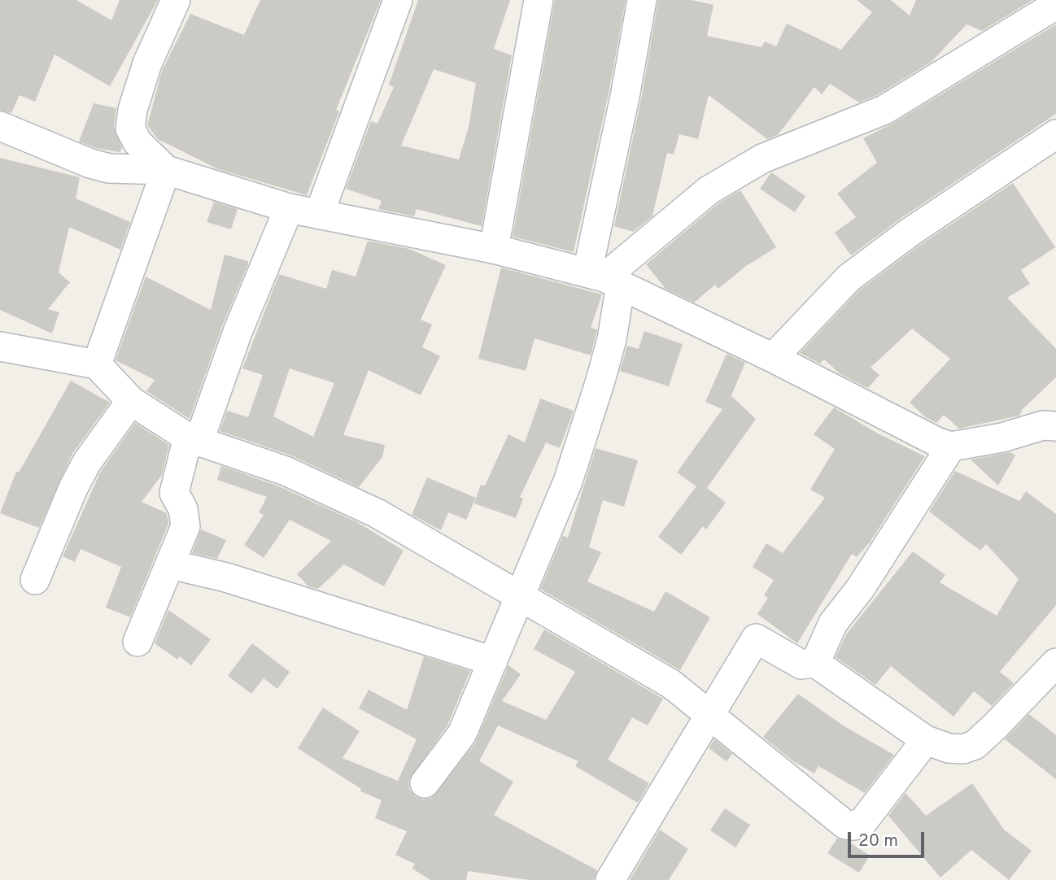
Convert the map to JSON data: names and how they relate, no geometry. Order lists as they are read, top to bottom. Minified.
{"scale_bar":"20 m"}
